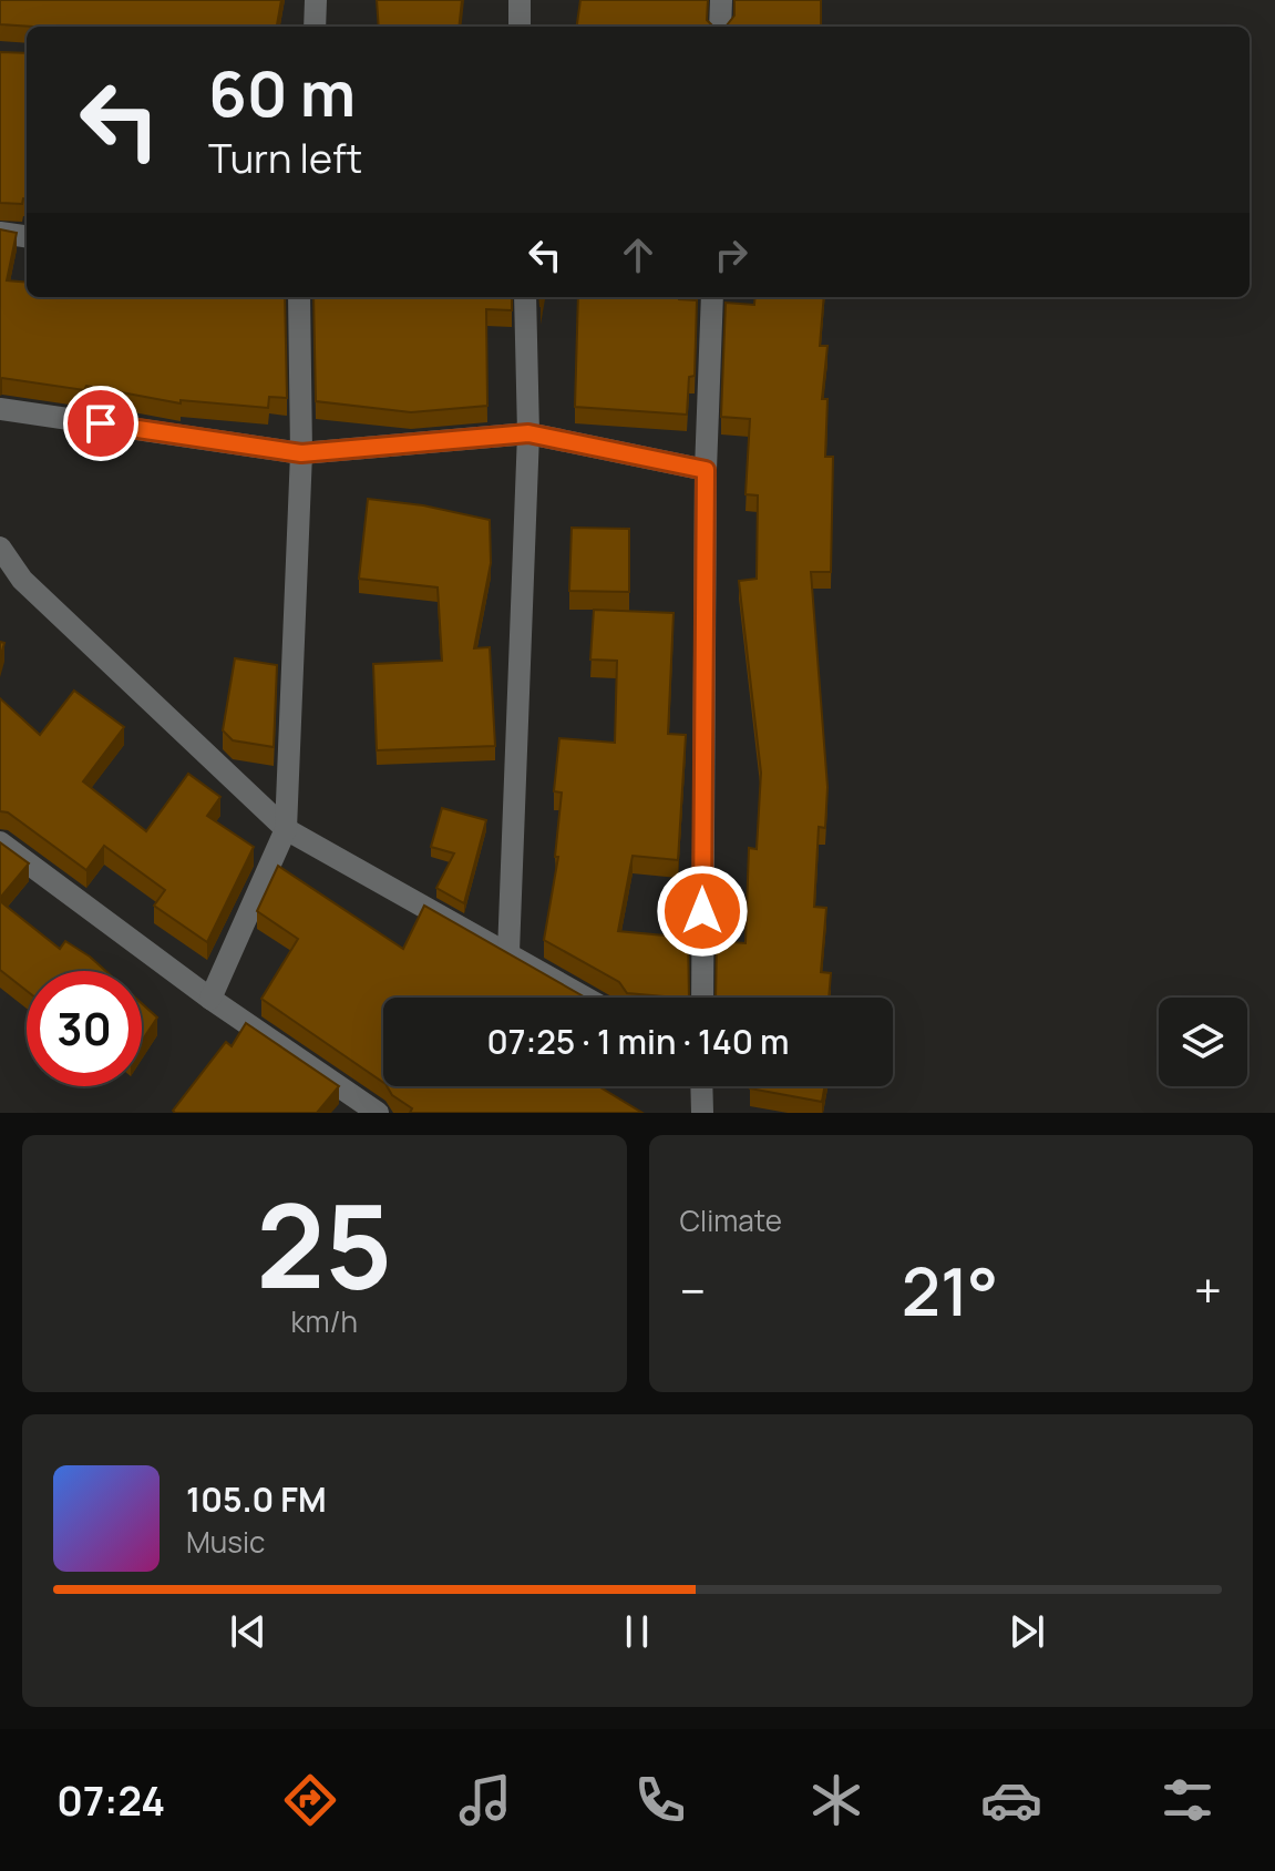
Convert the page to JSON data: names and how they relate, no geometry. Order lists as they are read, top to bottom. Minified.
{"page":{"turn":["60 m","Turn left"],"limit":"30","trip":"07:25 · 1 min · 140 m","tile":[["25","km/h"],"Climate"],"heat":["−","21°","+"],"song":["105.0 FM","Music"],"tabs":"07:24"}}
